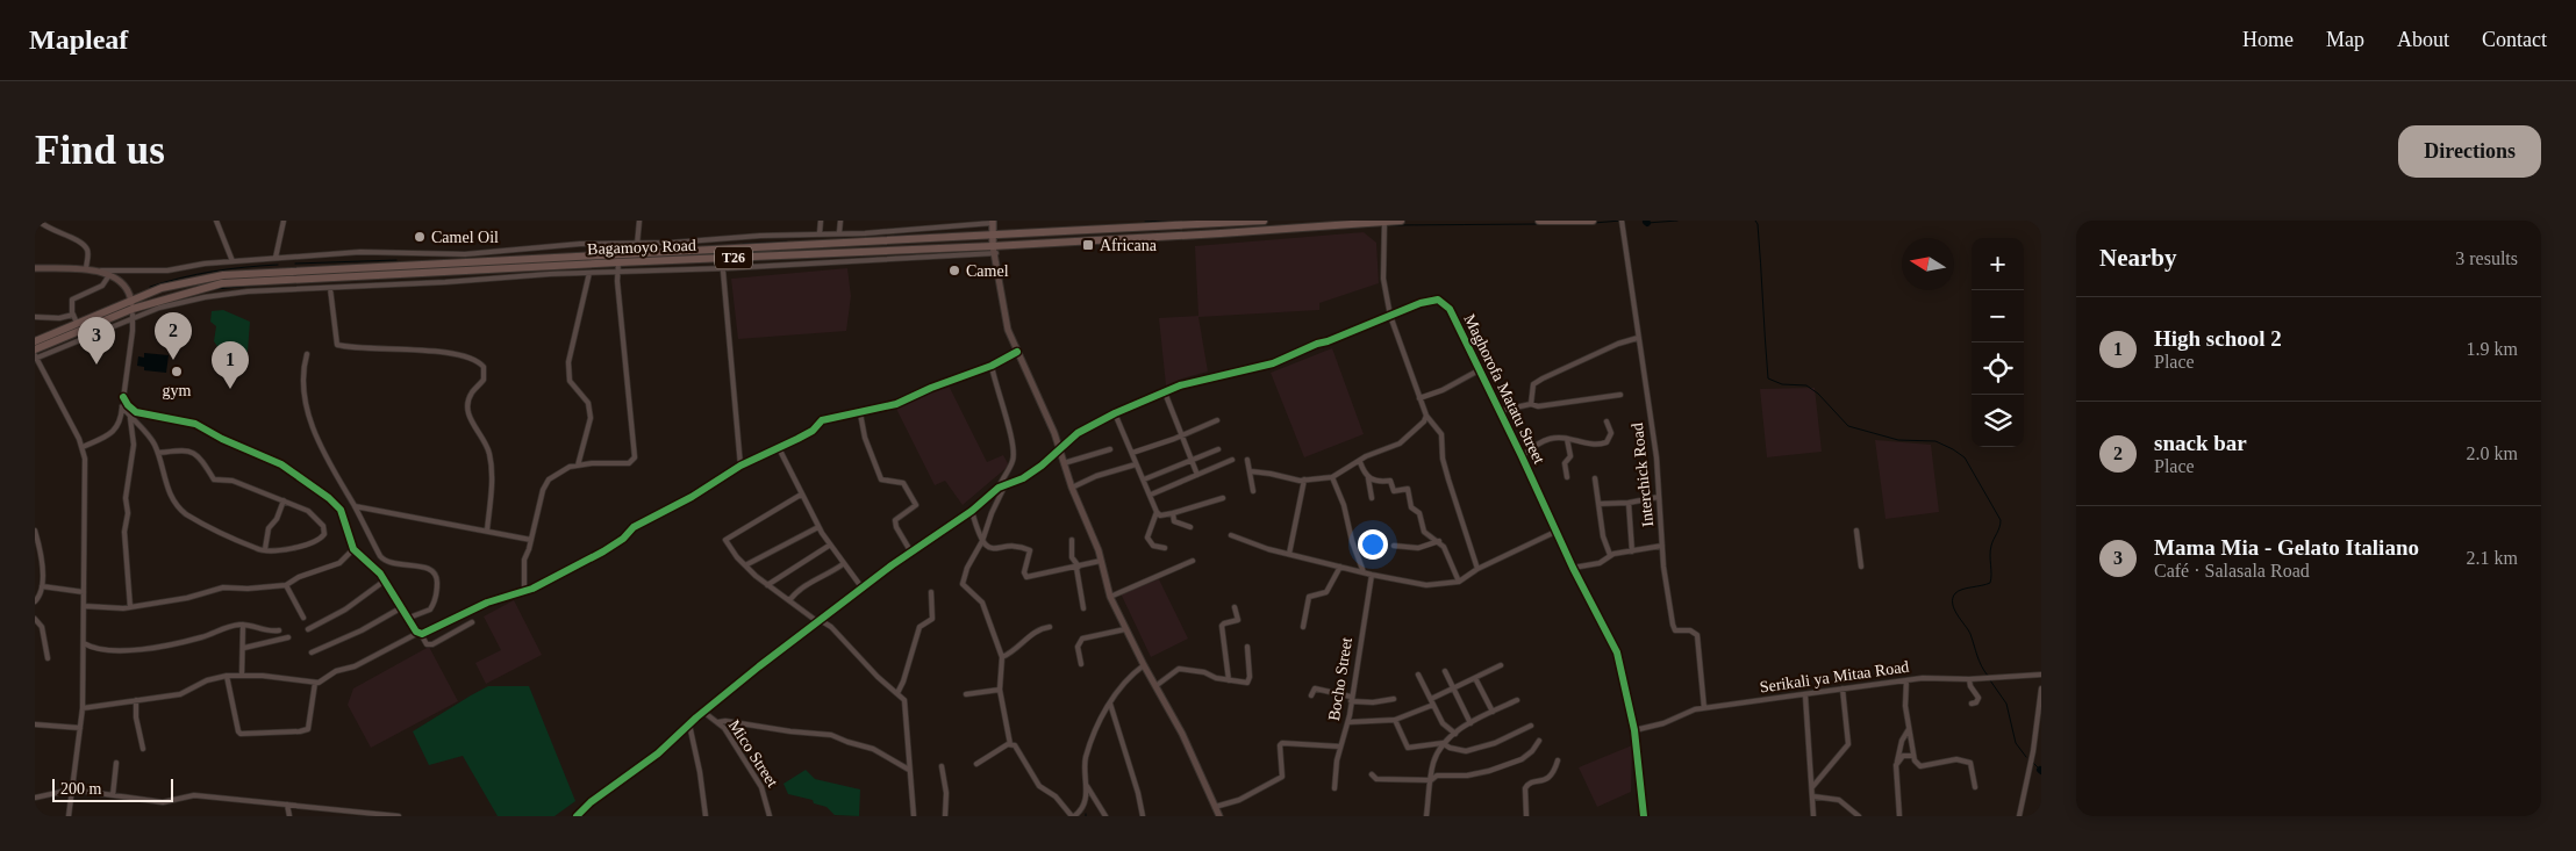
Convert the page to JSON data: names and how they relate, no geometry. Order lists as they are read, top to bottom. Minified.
{"streets":{"highway":["Bagamoyo Road","T26"],"street":["Maghorofa Matatu Street","Interchick Road","Serikali ya Mitaa Road","Bocho Street","Mico Street"]},"crossings":[["Maghorofa Matatu Street","Serikali ya Mitaa Road"],["Interchick Road","Serikali ya Mitaa Road"]],"places":{"other":["Camel Oil","Camel","gym"],"transit":["Africana"]},"scale_bar":"200 m","north":"left","page":{"header":"Mapleaf","nav":["Home","Map","About","Contact"],"buttons":"Directions","title":"Find us","heading":["Nearby","3 results"],"map_buttons":["+","−"],"list":[{"mark":"1","name":"High school 2","note":"Place","value":"1.9 km"},{"mark":"2","name":"snack bar","note":"Place","value":"2.0 km"},{"mark":"3","name":"Mama Mia - Gelato Italiano","note":"Café · Salasala Road","value":"2.1 km"}],"pins":["2","3","1"],"scale":"200 m"}}
